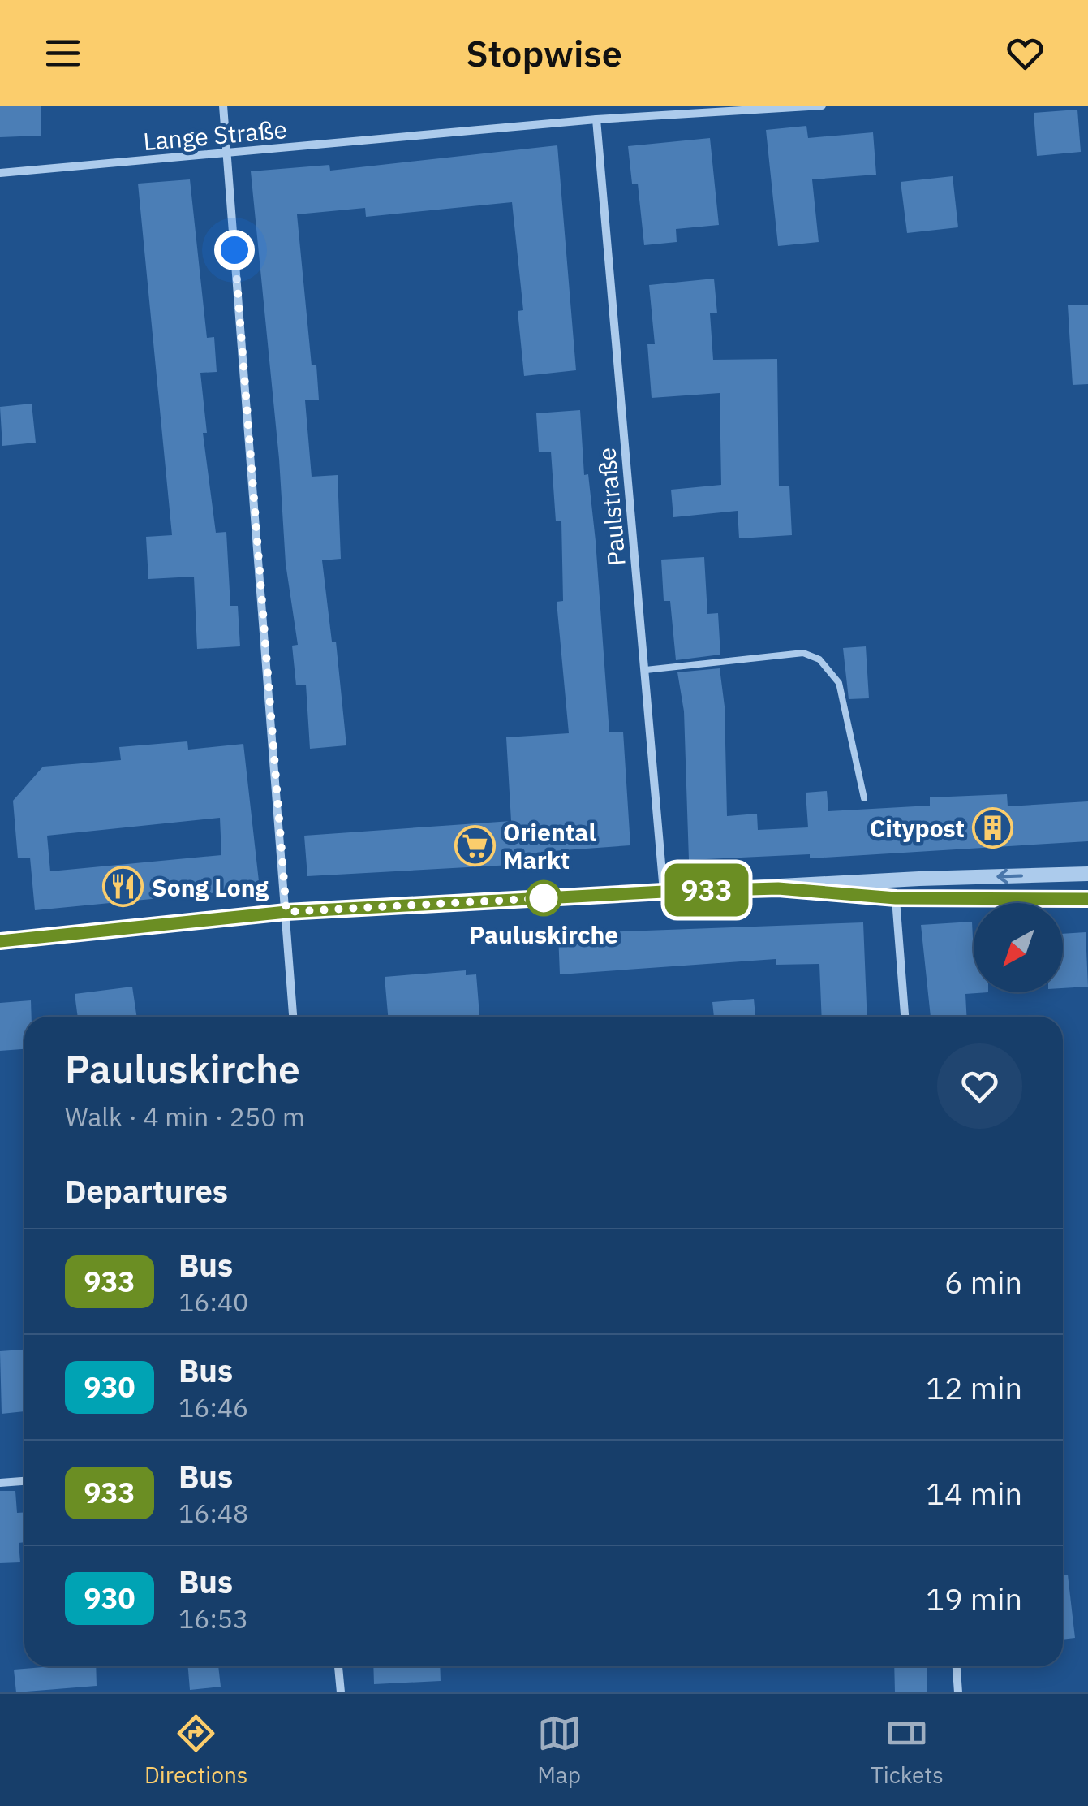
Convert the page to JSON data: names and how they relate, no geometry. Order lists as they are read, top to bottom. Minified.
{"streets":{"street":["Lange Straße","Paulstraße"]},"crossings":[["Lange Straße","Paulstraße"]],"places":{"building":["Citypost"],"supermarket":["Oriental Markt"],"restaurant":["Song Long"],"other":["Pauluskirche"]},"lines":["bus line 933"],"north":"bottom left","page":{"header":"Stopwise","on_map":"933","heading":[["Pauluskirche","Walk · 4 min · 250 m"],"Departures"],"list":[{"mark":"933","name":"Bus","note":"16:40","value":"6 min"},{"mark":"930","name":"Bus","note":"16:46","value":"12 min"},{"mark":"933","name":"Bus","note":"16:48","value":"14 min"},{"mark":"930","name":"Bus","note":"16:53","value":"19 min"}],"tabs":["Directions","Map","Tickets"]}}
